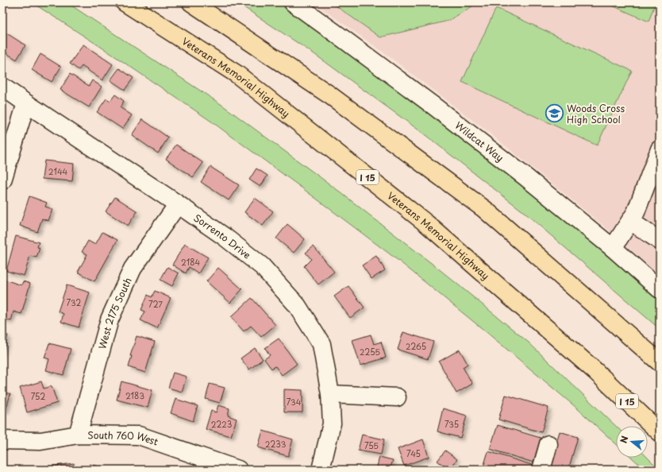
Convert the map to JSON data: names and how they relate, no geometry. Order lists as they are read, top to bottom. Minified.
{"streets":{"highway":["Veterans Memorial Highway","I 15"],"street":["Wildcat Way","Sorrento Drive","West 2175 South","South 760 West"]},"crossings":[["Sorrento Drive","West 2175 South"],["West 2175 South","South 760 West"]],"places":{"school or university":["Woods Cross High School"]},"house_numbers":["2144","2184","732","727","2265","2255","2183","752","734","2223","735","2233","755","745"],"north":"left"}
